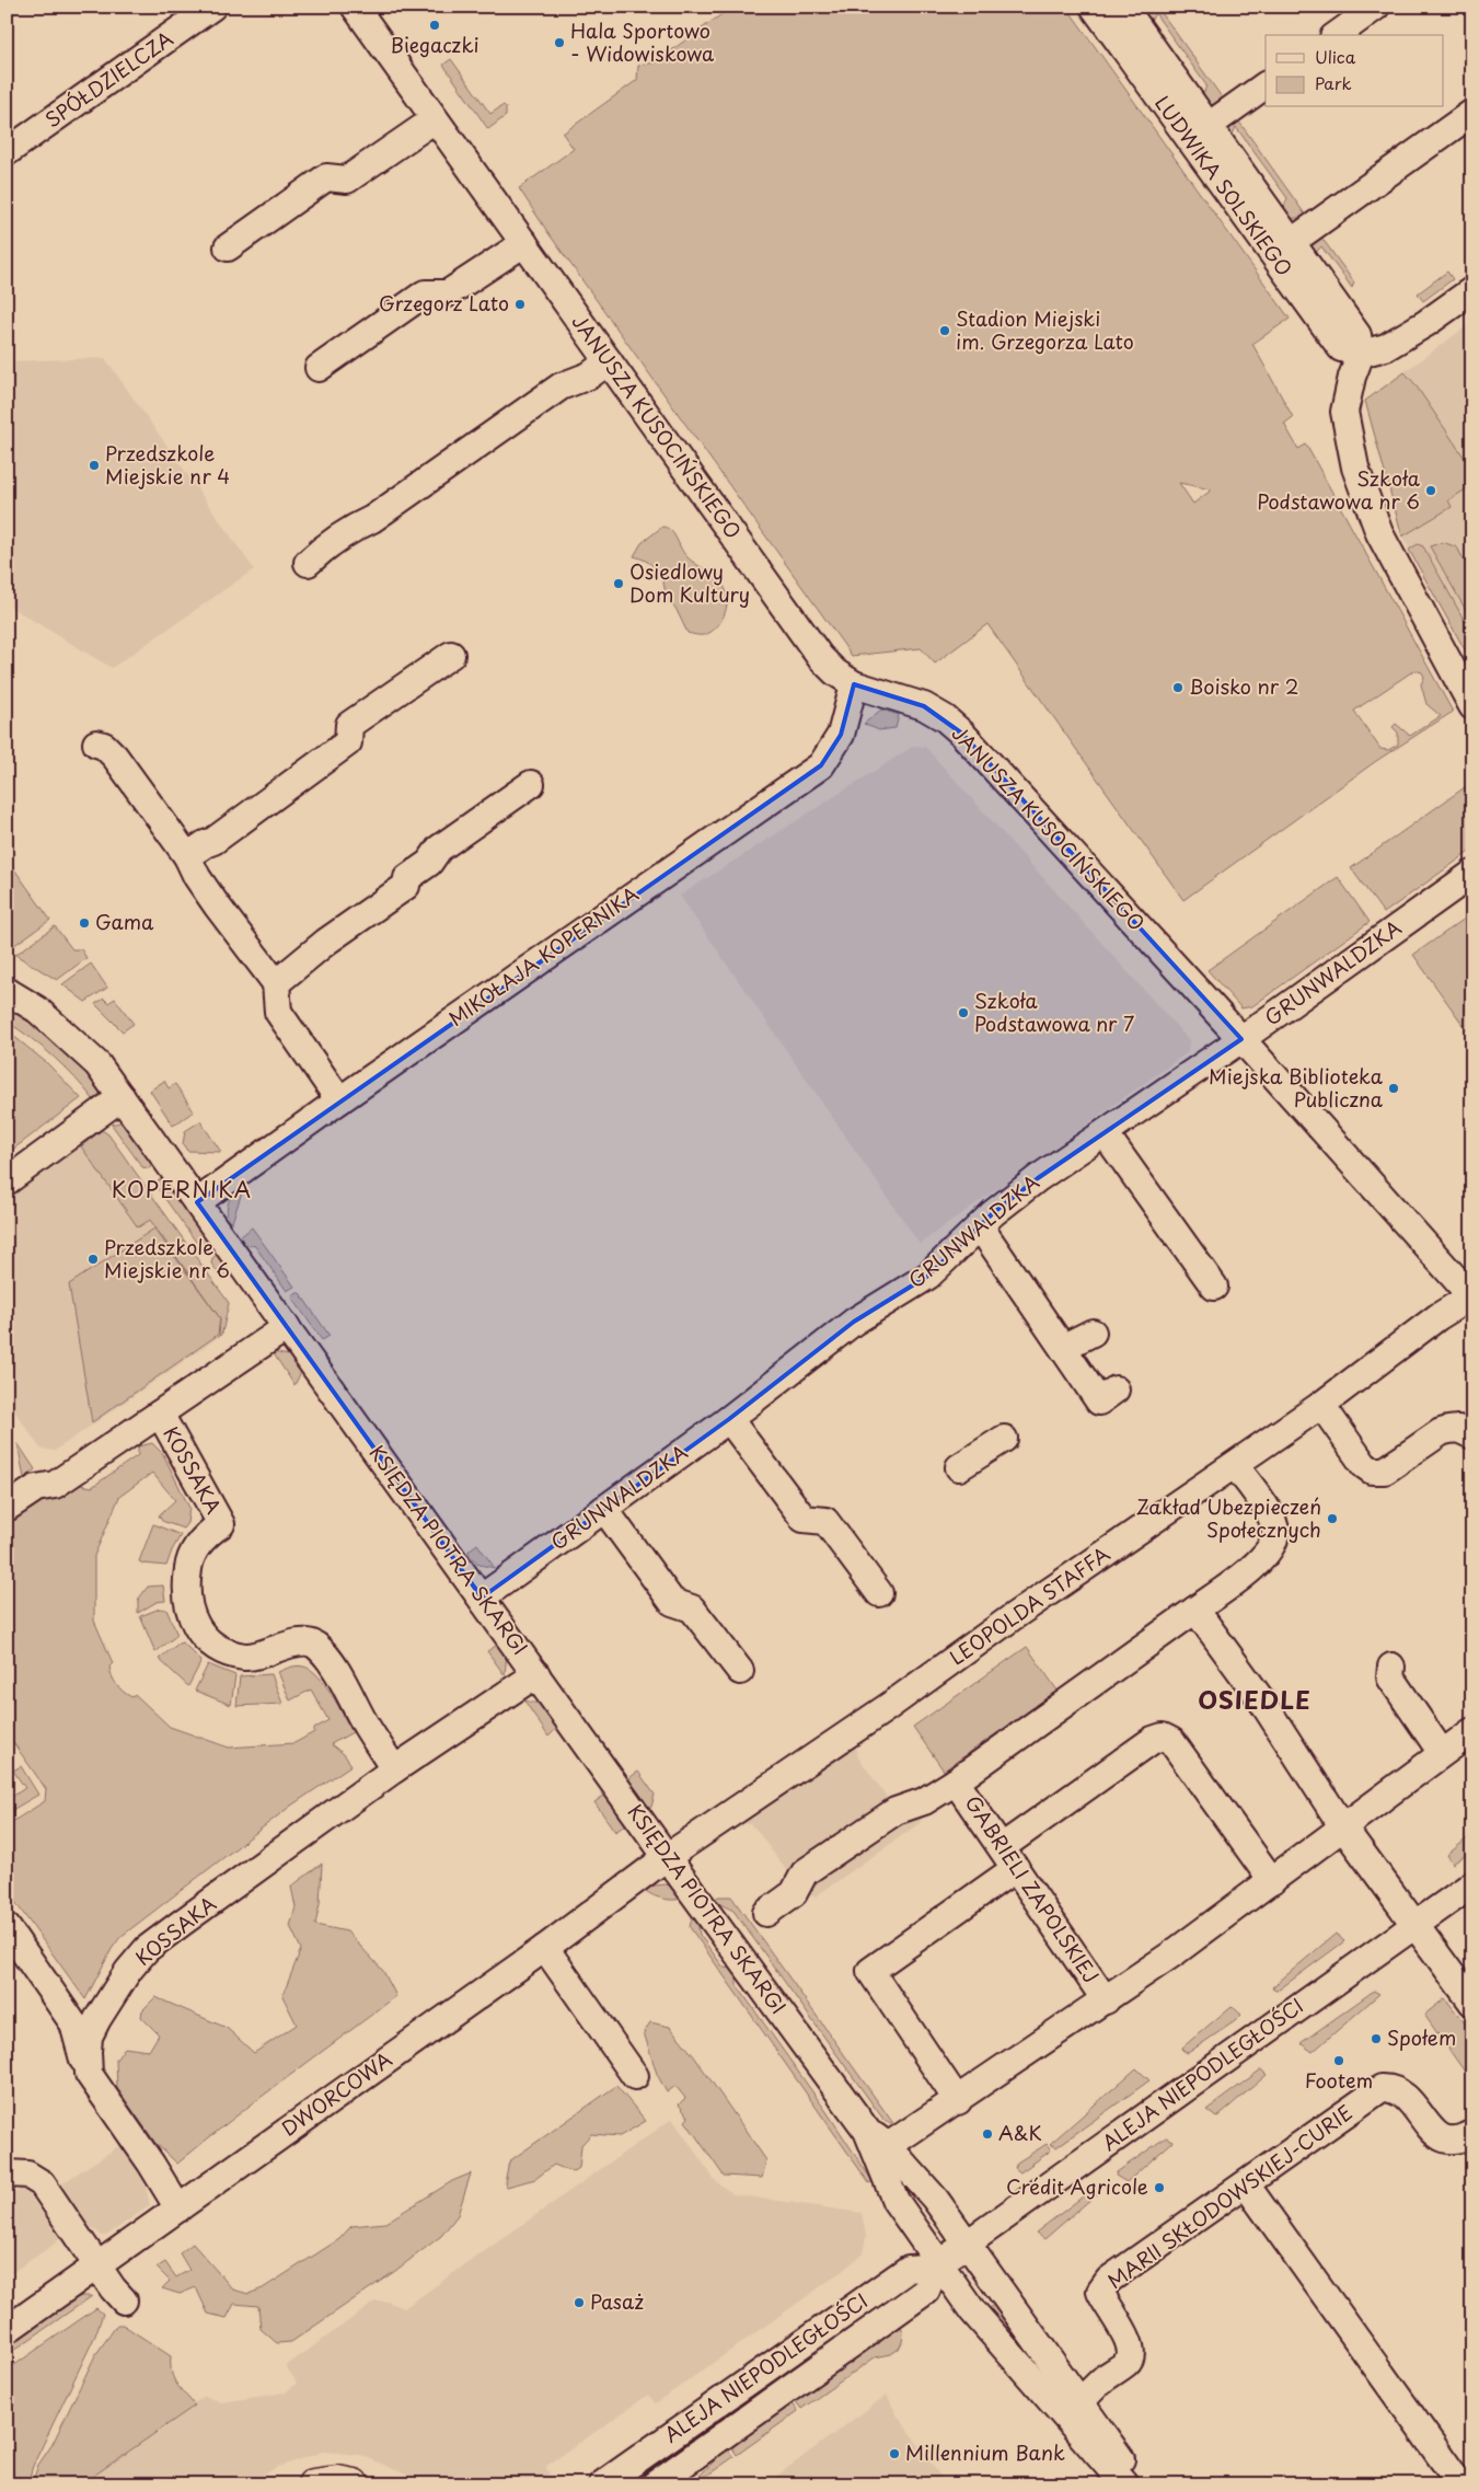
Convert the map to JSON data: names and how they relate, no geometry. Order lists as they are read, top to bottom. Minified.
{"streets":{"street":["SPÓŁDZIELCZA","LUDWIKA SOLSKIEGO","JANUSZA KUSOCIŃSKIEGO","MIKOŁAJA KOPERNIKA","GRUNWALDZKA","KOSSAKA","KSIĘDZA PIOTRA SKARGI","LEOPOLDA STAFFA","GABRIELI ZAPOLSKIEJ","ALEJA NIEPODLEGŁOŚCI","DWORCOWA","MARII SKŁODOWSKIEJ-CURIE"]},"crossings":[["JANUSZA KUSOCIŃSKIEGO","MIKOŁAJA KOPERNIKA"],["JANUSZA KUSOCIŃSKIEGO","GRUNWALDZKA"],["JANUSZA KUSOCIŃSKIEGO","LEOPOLDA STAFFA"],["MIKOŁAJA KOPERNIKA","KSIĘDZA PIOTRA SKARGI"],["GRUNWALDZKA","KSIĘDZA PIOTRA SKARGI"],["KOSSAKA","KSIĘDZA PIOTRA SKARGI"],["KSIĘDZA PIOTRA SKARGI","LEOPOLDA STAFFA"],["KSIĘDZA PIOTRA SKARGI","ALEJA NIEPODLEGŁOŚCI"],["KSIĘDZA PIOTRA SKARGI","DWORCOWA"],["KSIĘDZA PIOTRA SKARGI","MARII SKŁODOWSKIEJ-CURIE"],["LEOPOLDA STAFFA","DWORCOWA"]],"districts":["KOPERNIKA","OSIEDLE"],"places":["Biegaczki","Hala Sportowo - Widowiskowa","Grzegorz Lato","Stadion Miejski im. Grzegorza Lato","Przedszkole Miejskie nr 4","Szkoła Podstawowa nr 6","Osiedlowy Dom Kultury","Boisko nr 2","Gama","Szkoła Podstawowa nr 7","Miejska Biblioteka Publiczna","Przedszkole Miejskie nr 6","Zakład Ubezpieczeń Społecznych","Społem","Footem","A&K","Crédit Agricole","Pasaż","Millennium Bank"],"legend":["Ulica","Park"]}
